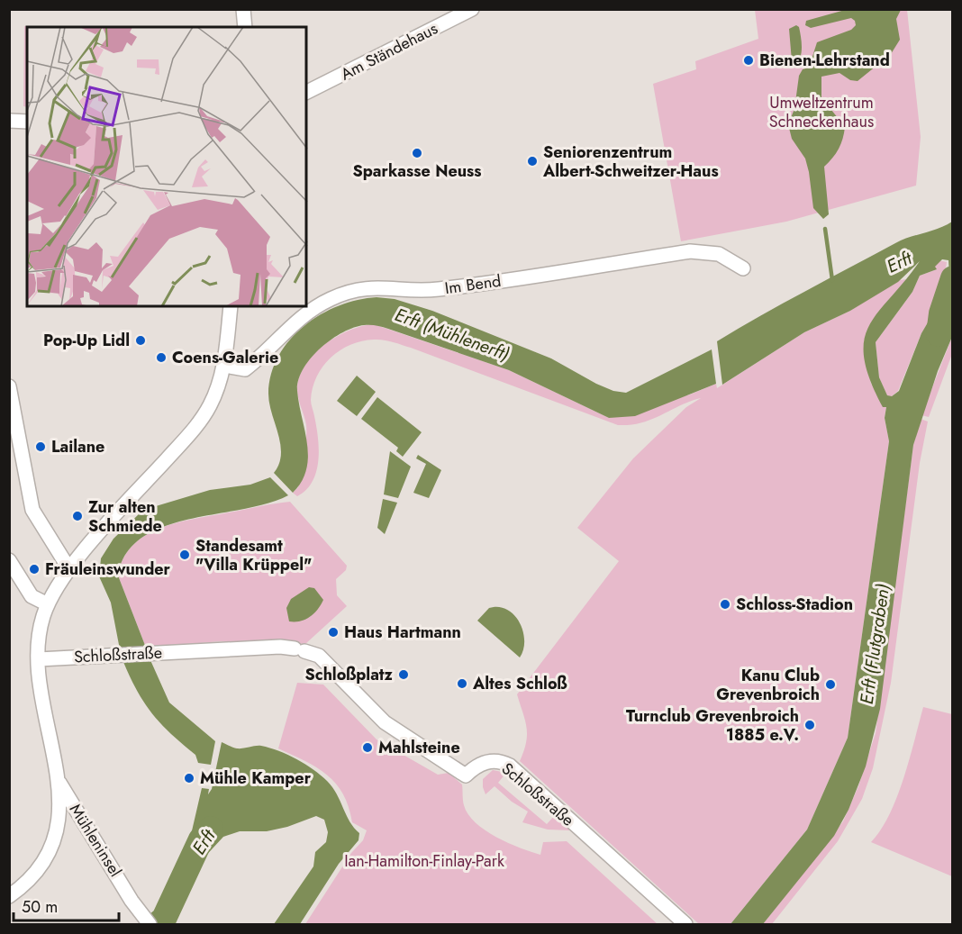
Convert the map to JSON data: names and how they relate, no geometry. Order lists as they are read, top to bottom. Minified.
{"streets":{"street":["Am Ständehaus","Im Bend","Schloßstraße","Mühleninsel"]},"water":["Erft","Erft (Mühlenerft)","Erft (Flutgraben)"],"parks":["Umweltzentrum Schneckenhaus","Ian-Hamilton-Finlay-Park"],"places":["Bienen-Lehrstand","Sparkasse Neuss","Seniorenzentrum Albert-Schweitzer-Haus","Pop-Up Lidl","Coens-Galerie","Lailane","Zur alten Schmiede","Standesamt \"Villa Krüppel\"","Fräuleinswunder","Schloss-Stadion","Haus Hartmann","Schloßplatz","Altes Schloß","Kanu Club Grevenbroich","Turnclub Grevenbroich 1885 e.V.","Mahlsteine","Mühle Kamper"],"scale_bar":"50 m"}
